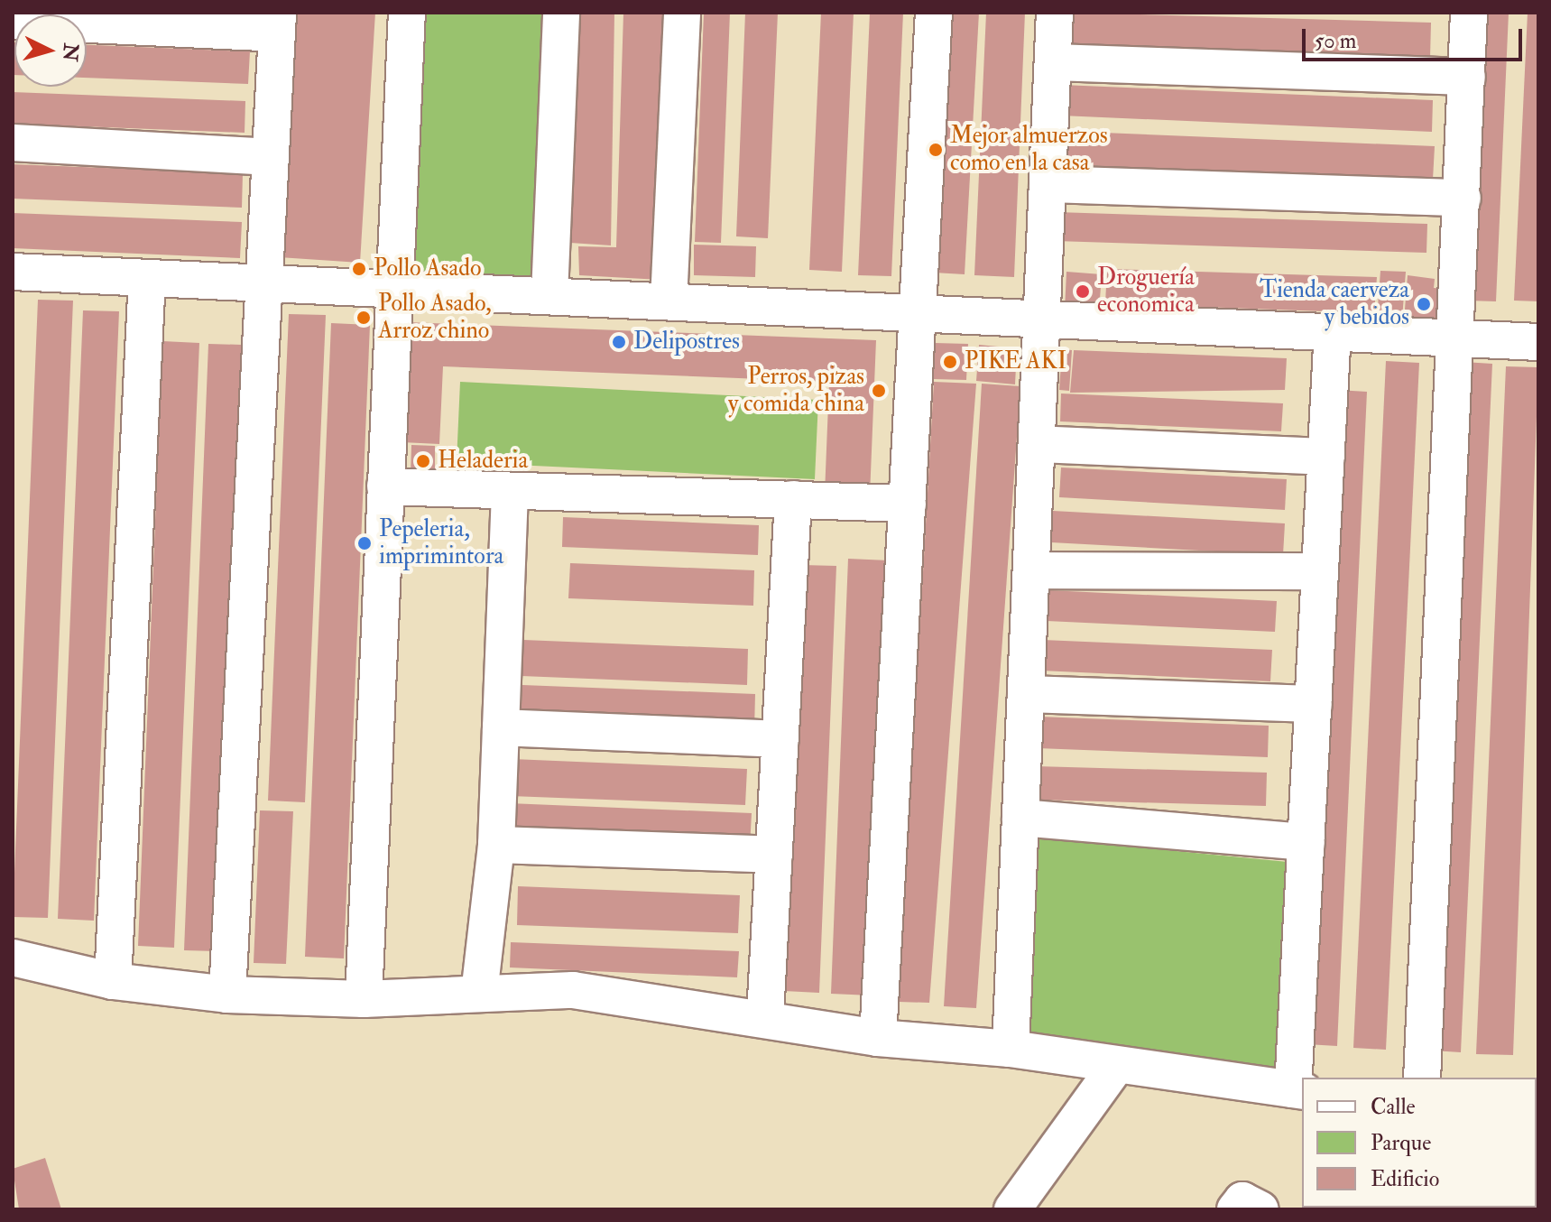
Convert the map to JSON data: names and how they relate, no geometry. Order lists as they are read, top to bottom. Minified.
{"places":["Mejor almuerzos como en la casa","Pollo Asado","Droguería economica","Tienda caerveza y bebidos","Pollo Asado, Arroz chino","Delipostres","PIKE AKI","Perros, pizas y comida china","Heladeria","Pepeleria, imprimintora"],"legend":["Calle","Parque","Edificio"],"scale_bar":"50 m","north":"right"}
